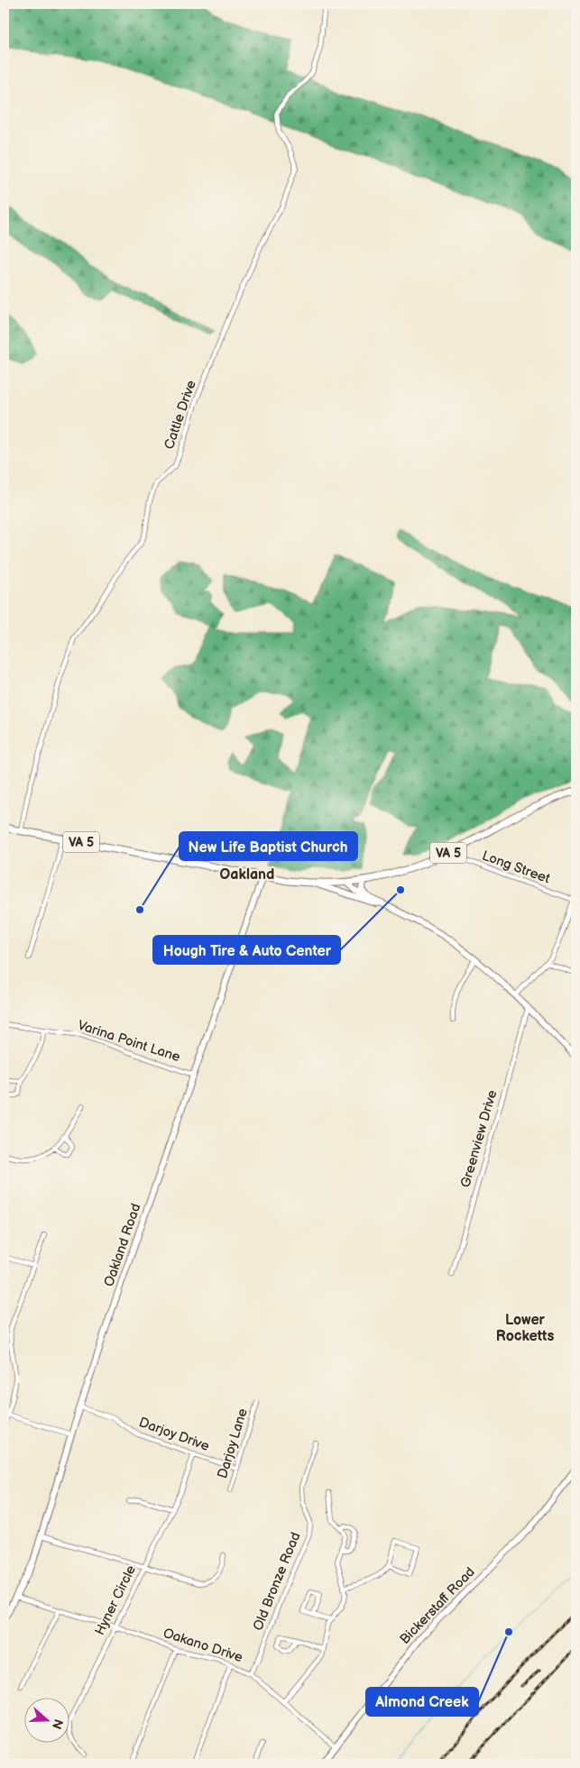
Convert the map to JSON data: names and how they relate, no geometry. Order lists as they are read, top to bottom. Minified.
{"streets":{"main road":["VA 5"],"street":["Cattle Drive","Long Street","Varina Point Lane","Greenview Drive","Oakland Road","Darjoy Drive","Darjoy Lane","Old Bronze Road","Hyner Circle","Bickerstaff Road","Oakano Drive"]},"crossings":[["Cattle Drive","VA 5"],["VA 5","Long Street"],["VA 5","Oakland Road"],["Varina Point Lane","Oakland Road"],["Oakland Road","Darjoy Drive"],["Oakland Road","Oakano Drive"],["Darjoy Drive","Darjoy Lane"],["Darjoy Drive","Hyner Circle"],["Old Bronze Road","Oakano Drive"],["Hyner Circle","Oakano Drive"],["Bickerstaff Road","Oakano Drive"]],"districts":["Oakland","Lower Rocketts"],"places":["Hough Tire & Auto Center","New Life Baptist Church","Almond Creek"],"north":"right"}
